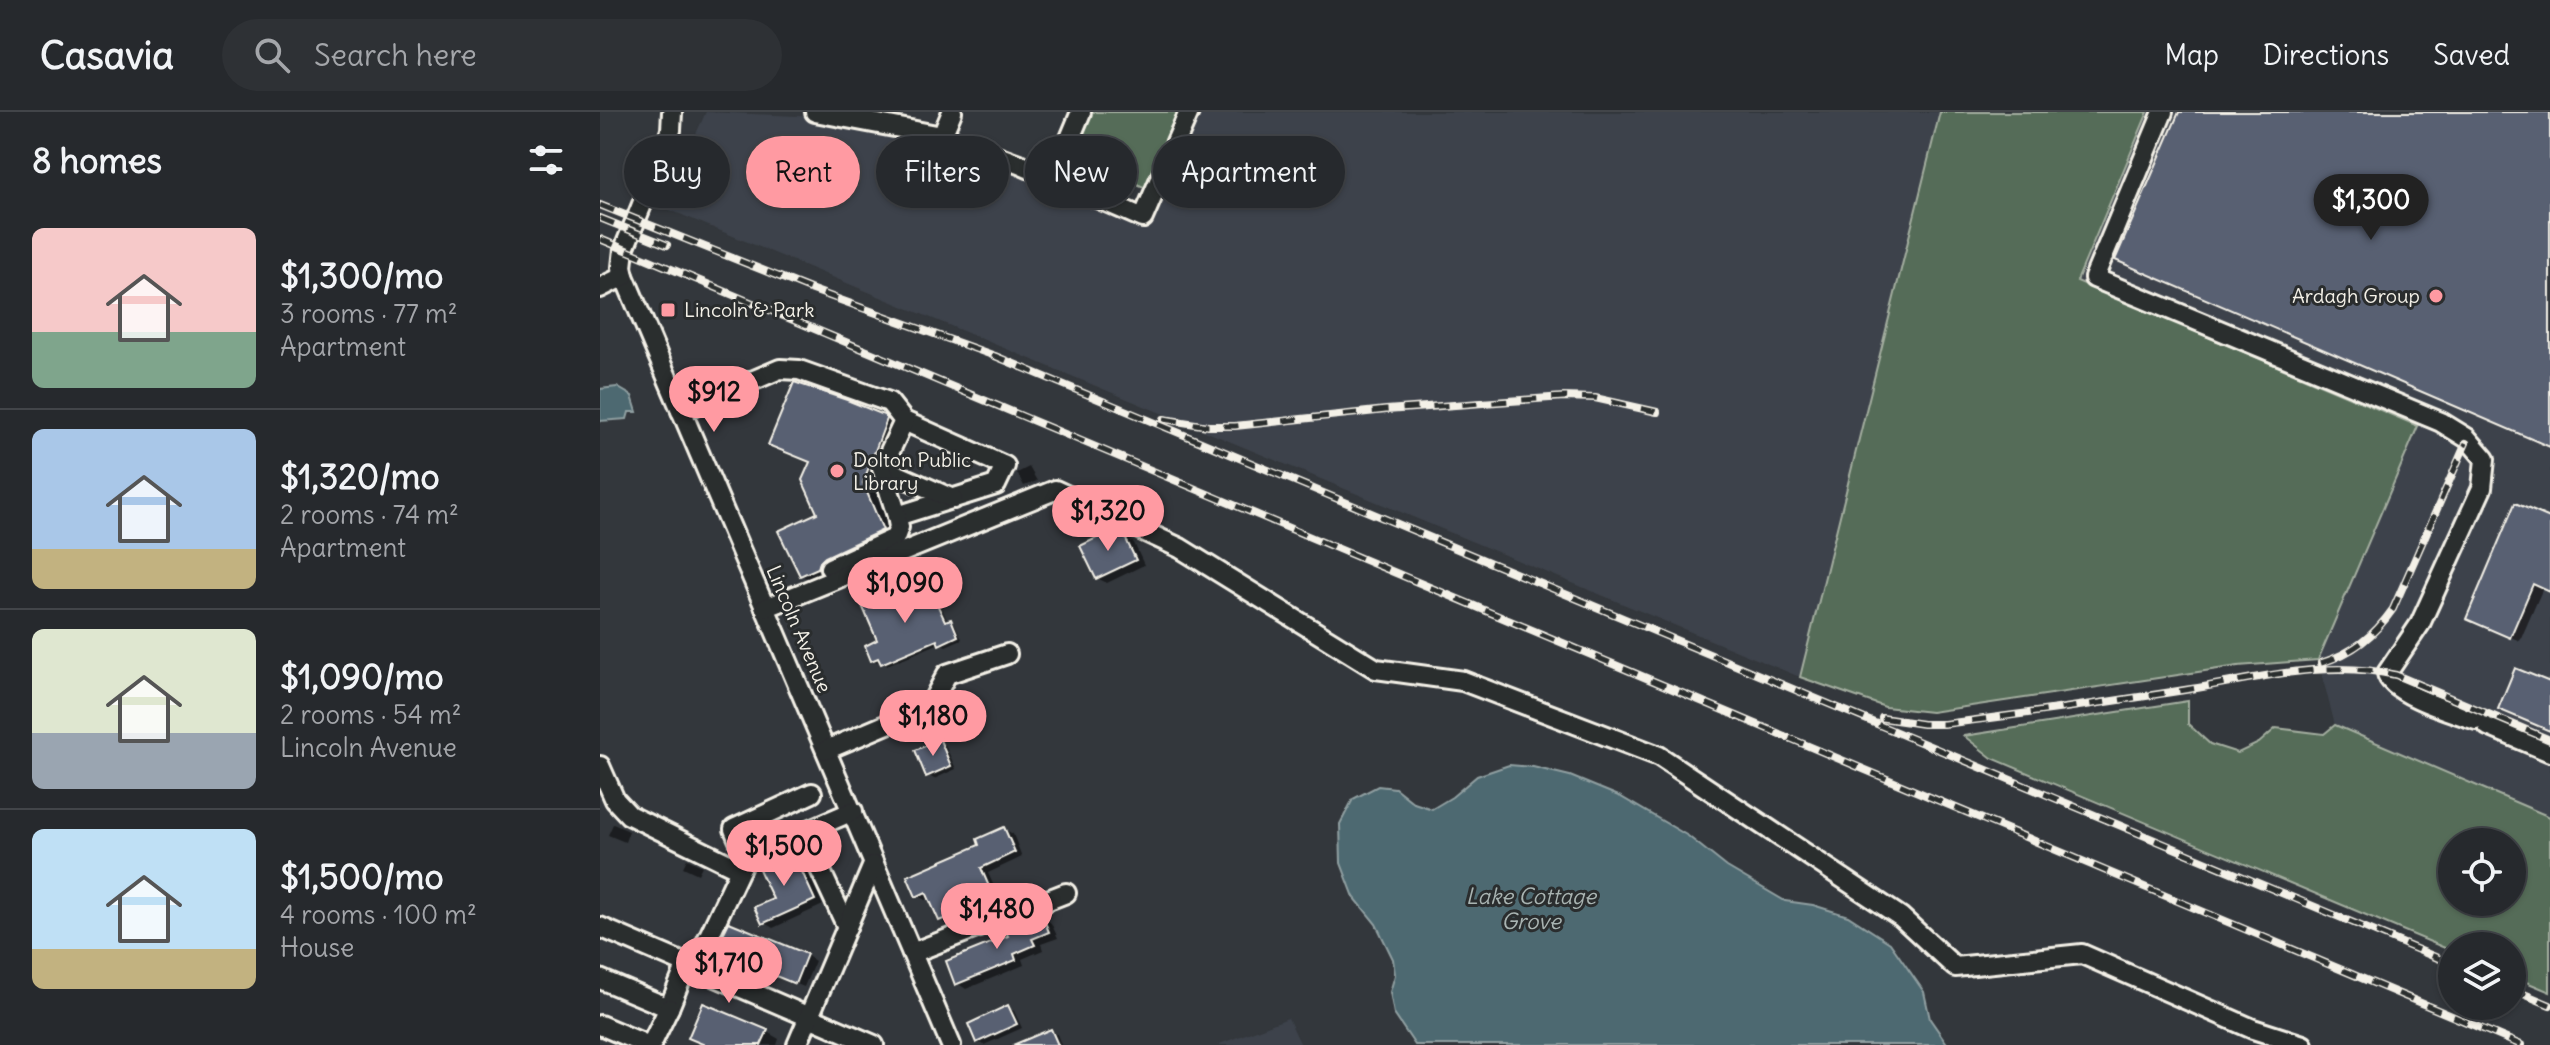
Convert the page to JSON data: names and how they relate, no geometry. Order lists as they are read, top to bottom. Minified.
{"streets":{"street":["Lincoln Avenue"]},"water":["Lake Cottage Grove"],"places":{"other":["Ardagh Group","Dolton Public Library"],"transit":["Lincoln & Park"]},"page":{"header":"Casavia","search":"Search here","nav":["Map","Directions","Saved"],"heading":"8 homes","chip":["Buy","Rent","Filters","New","Apartment"],"price":["$1,300","$912","$1,320","$1,090","$1,180","$1,500","$1,480","$1,710"],"list":[{"name":"$1,300/mo","note":"3 rooms · 77 m² · Apartment"},{"name":"$1,320/mo","note":"2 rooms · 74 m² · Apartment"},{"name":"$1,090/mo","note":"2 rooms · 54 m² · Lincoln Avenue"},{"name":"$1,500/mo","note":"4 rooms · 100 m² · House"}]}}
